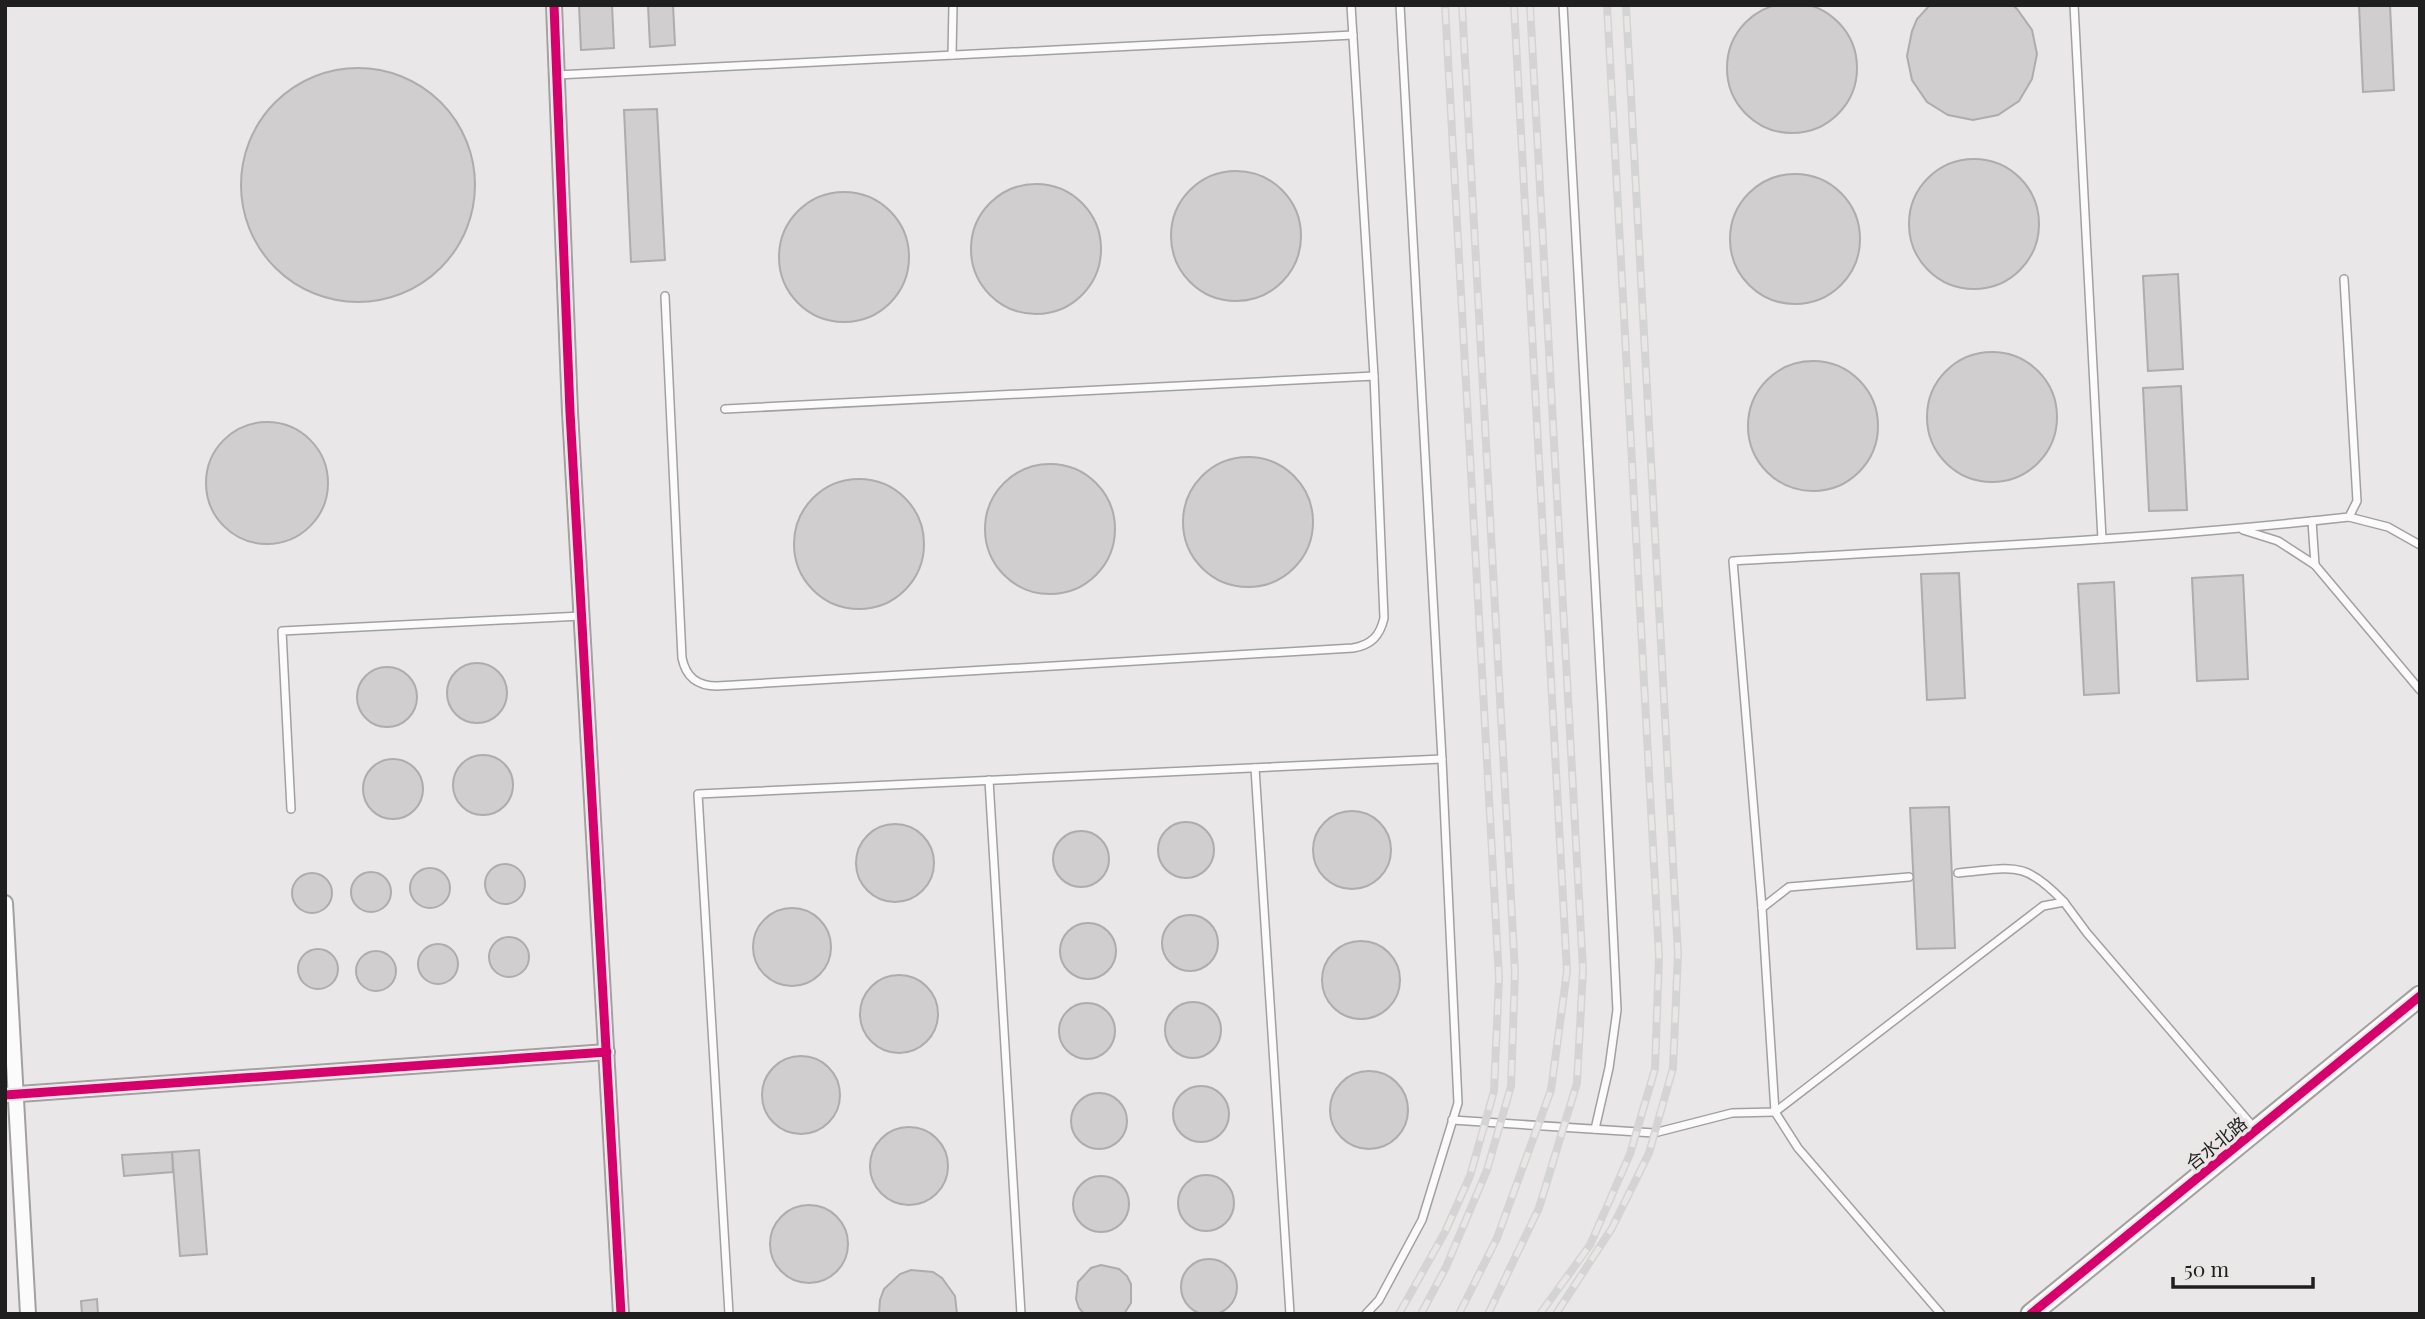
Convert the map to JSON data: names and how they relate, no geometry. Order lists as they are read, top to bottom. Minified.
{"streets":{"street":["合水北路"]},"scale_bar":"50 m"}
